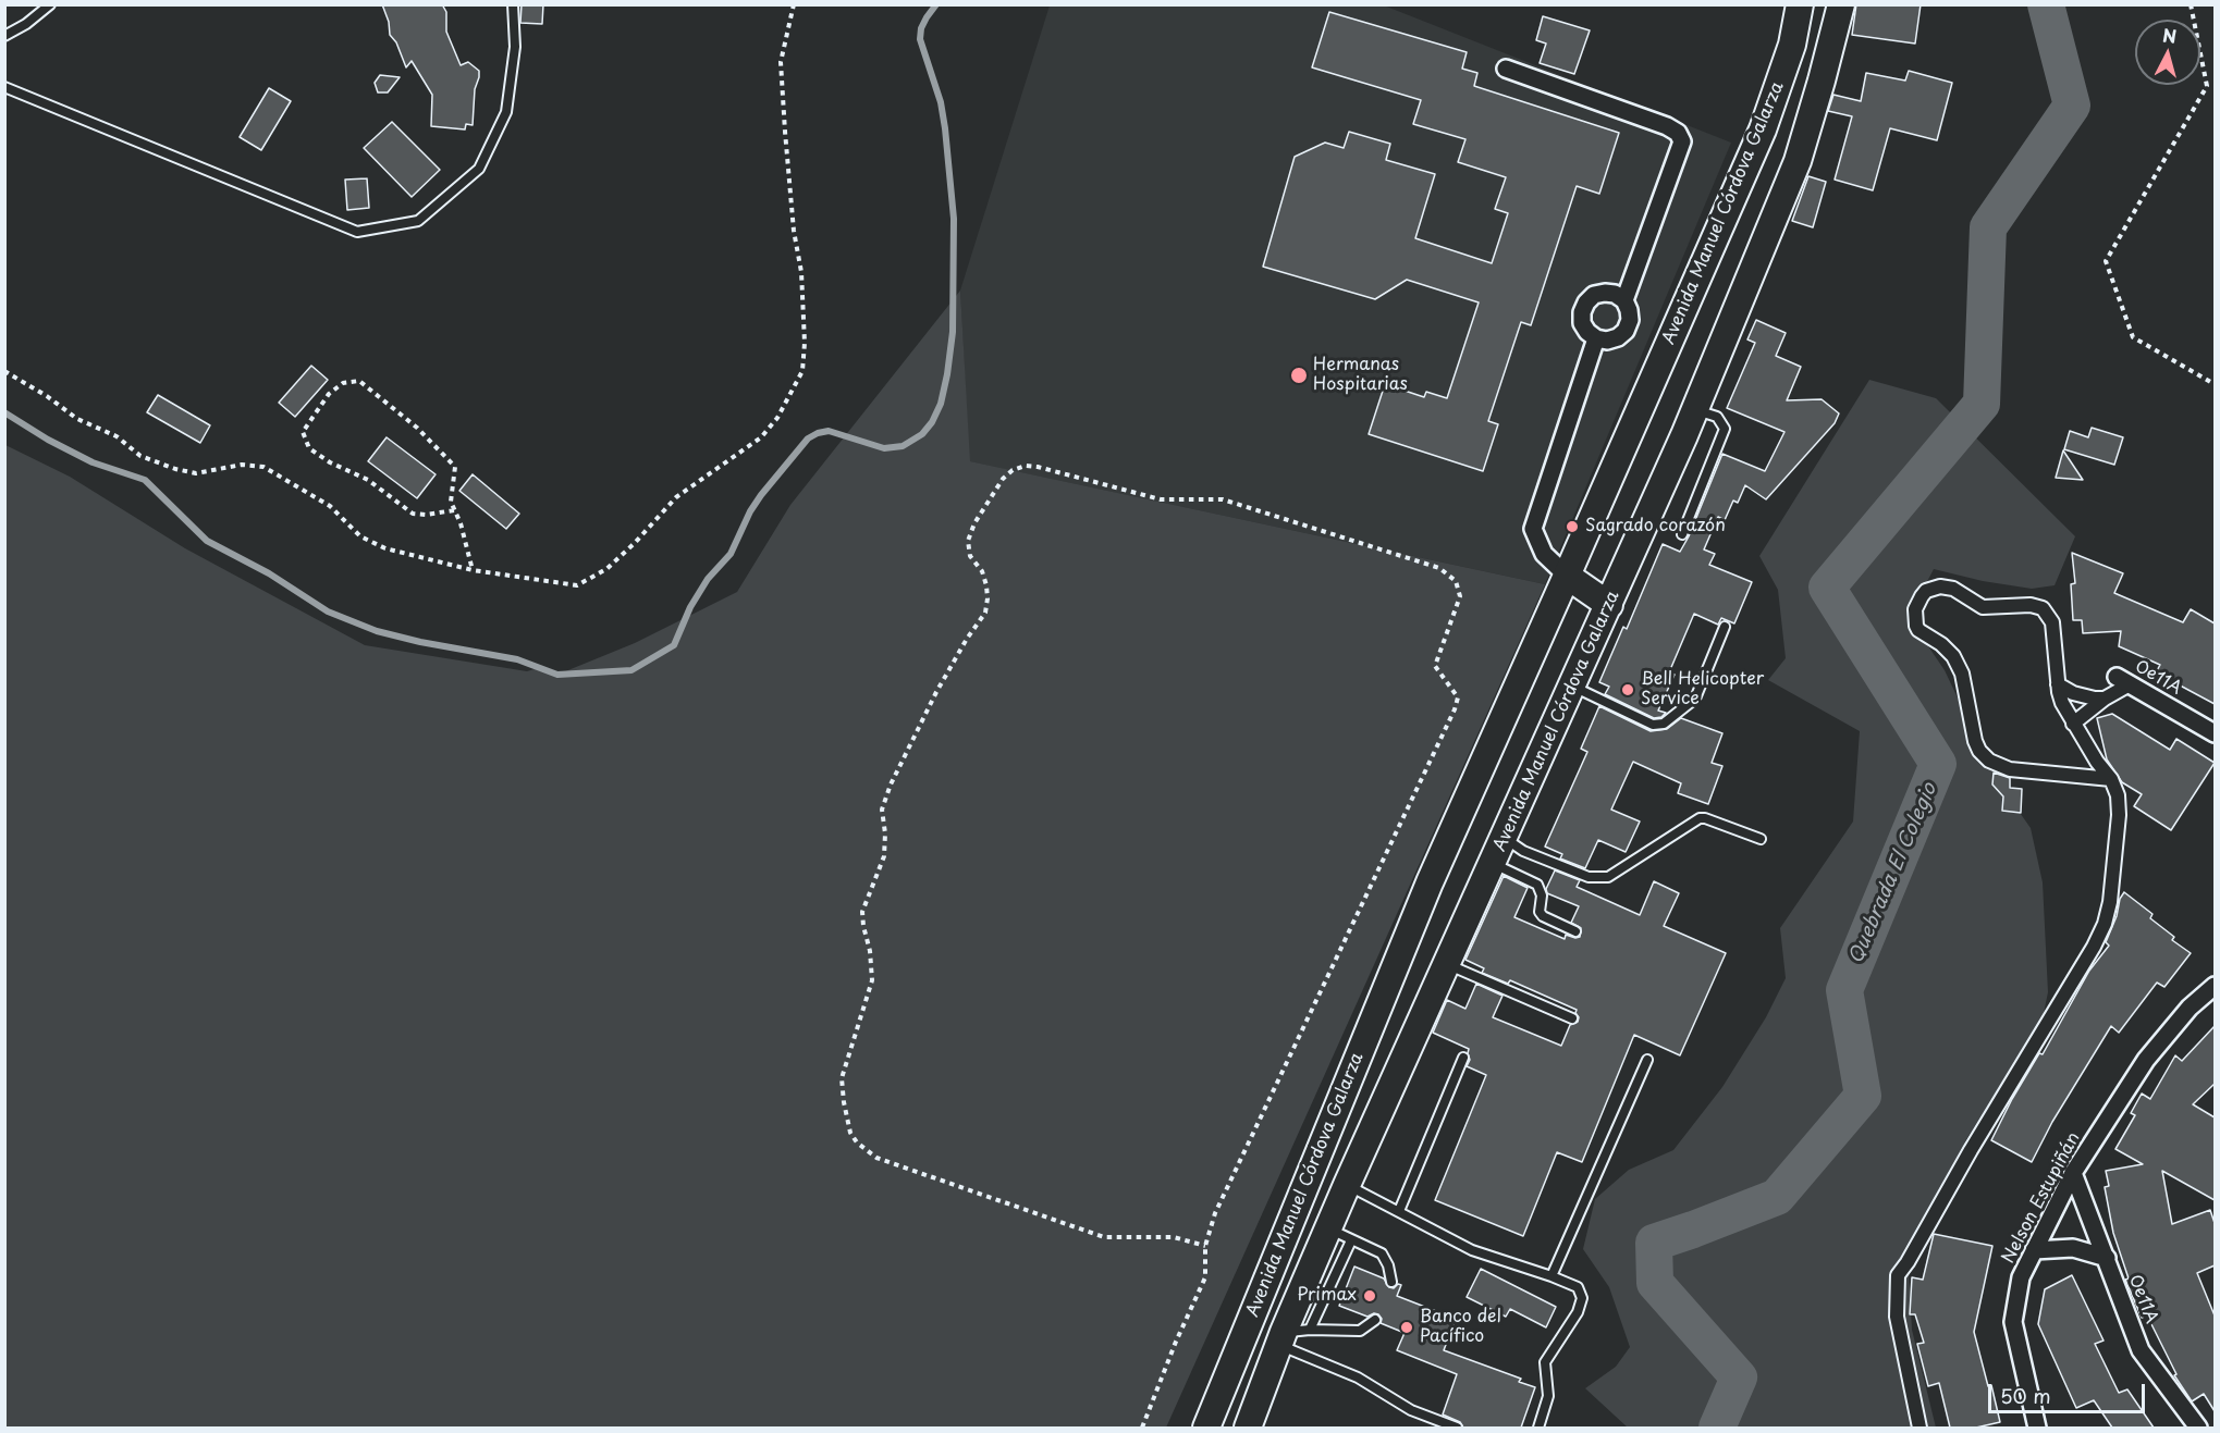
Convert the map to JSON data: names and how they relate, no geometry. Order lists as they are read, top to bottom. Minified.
{"streets":{"main road":["Avenida Manuel Córdova Galarza"],"street":["Oe11A","Nelson Estupiñán"]},"crossings":[["Oe11A","Nelson Estupiñán"]],"water":["Quebrada El Colegio"],"places":["Hermanas Hospitarias","Sagrado corazón","Bell Helicopter Service","Primax","Banco del Pacífico"],"scale_bar":"50 m","north":"top"}
